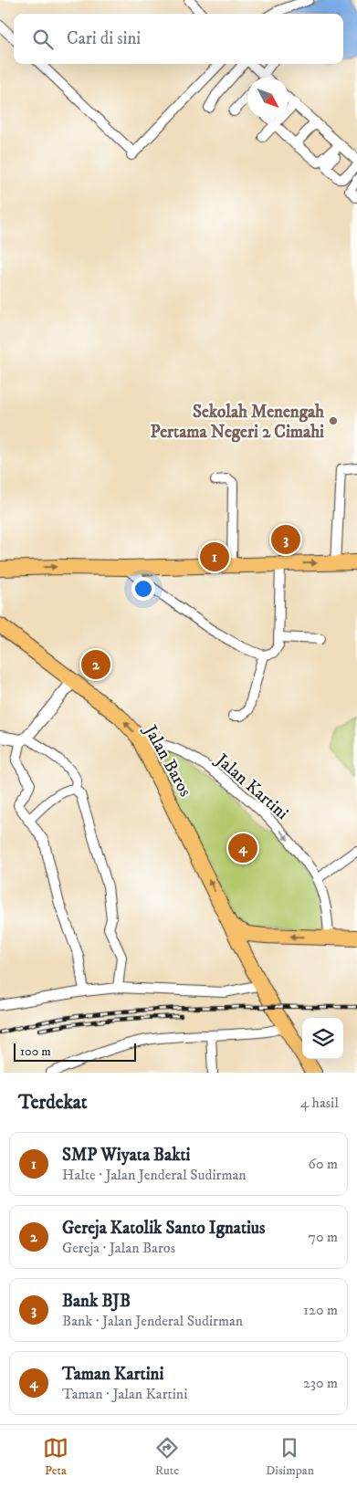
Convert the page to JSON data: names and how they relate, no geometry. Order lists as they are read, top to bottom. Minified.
{"streets":{"main road":["Jalan Baros"],"street":["Jalan Kartini"]},"crossings":[["Jalan Baros","Jalan Kartini"]],"one_way":["Jalan Baros","Jalan Kartini"],"places":["Sekolah Menengah Pertama Negeri 2 Cimahi"],"scale_bar":"100 m","north":"bottom right","page":{"search":"Cari di sini","pins":["3","1","2","4"],"scale":"100 m","heading":["Terdekat","4 hasil"],"list":[{"mark":"1","name":"SMP Wiyata Bakti","note":"Halte · Jalan Jenderal Sudirman","value":"60 m"},{"mark":"2","name":"Gereja Katolik Santo Ignatius","note":"Gereja · Jalan Baros","value":"70 m"},{"mark":"3","name":"Bank BJB","note":"Bank · Jalan Jenderal Sudirman","value":"120 m"},{"mark":"4","name":"Taman Kartini","note":"Taman · Jalan Kartini","value":"230 m"}],"nav":["Peta","Rute","Disimpan"]}}
